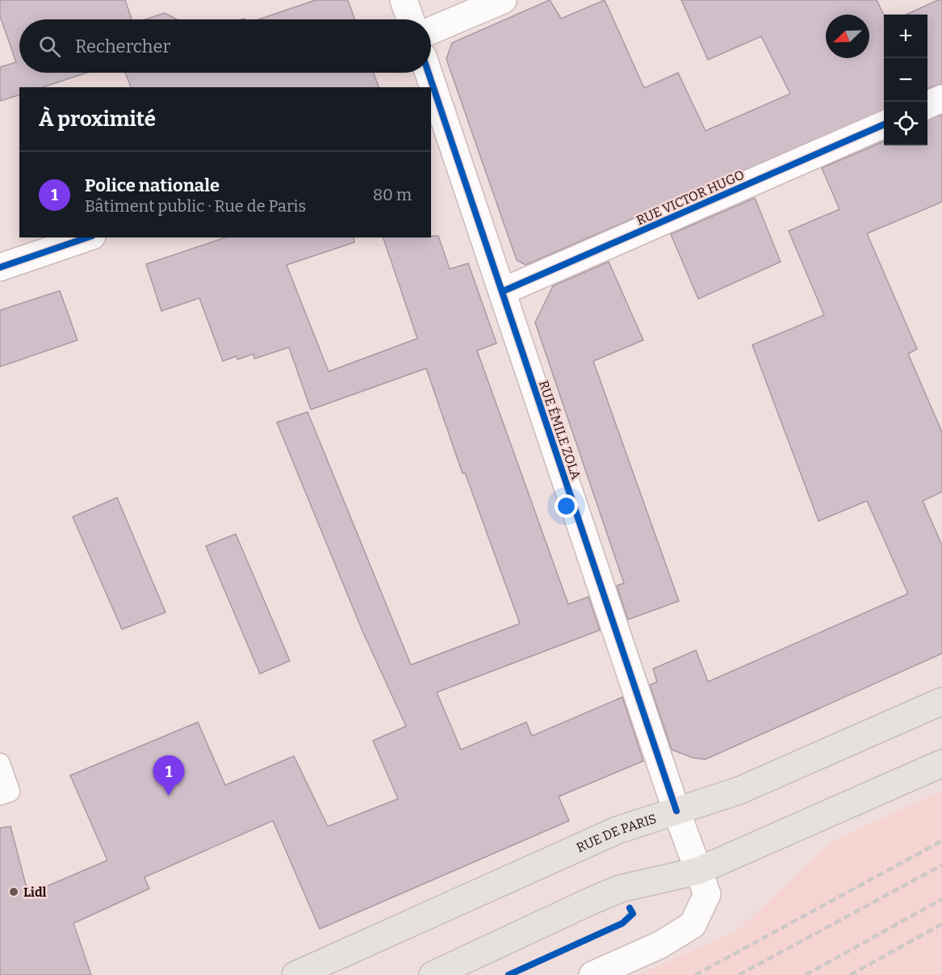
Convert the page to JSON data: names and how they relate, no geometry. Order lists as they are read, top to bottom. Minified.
{"streets":{"main road":["RUE DE PARIS"],"street":["RUE VICTOR HUGO","RUE ÉMILE ZOLA"]},"crossings":[["RUE VICTOR HUGO","RUE ÉMILE ZOLA"],["RUE ÉMILE ZOLA","RUE DE PARIS"]],"places":["Lidl"],"north":"bottom left","page":{"map_buttons":["+","−"],"search":"Rechercher","heading":"À proximité","list":[{"mark":"1","name":"Police nationale","note":"Bâtiment public · Rue de Paris","value":"80 m"}],"pins":"1"}}
